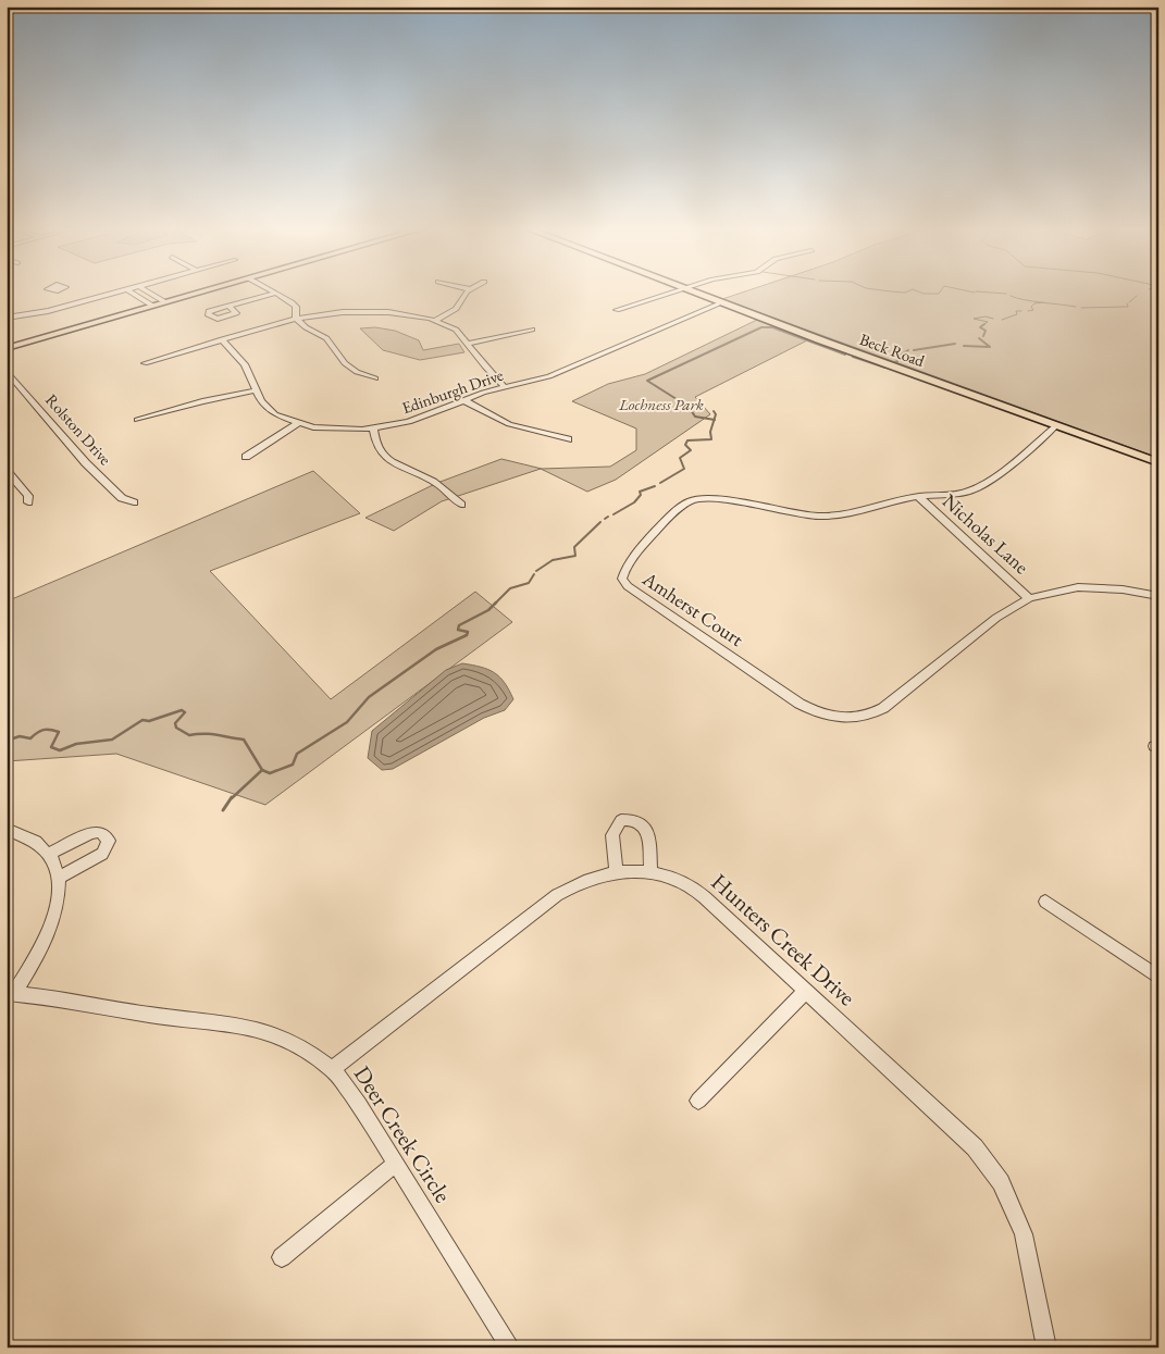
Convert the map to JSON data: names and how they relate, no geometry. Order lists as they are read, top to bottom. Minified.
{"streets":{"main road":["Beck Road"],"street":["Edinburgh Drive","Rolston Drive","Nicholas Lane","Amherst Court","Hunters Creek Drive","Deer Creek Circle"]},"crossings":[["Beck Road","Edinburgh Drive"],["Beck Road","Amherst Court"],["Nicholas Lane","Amherst Court"],["Hunters Creek Drive","Deer Creek Circle"]],"parks":["Lochness Park"]}
